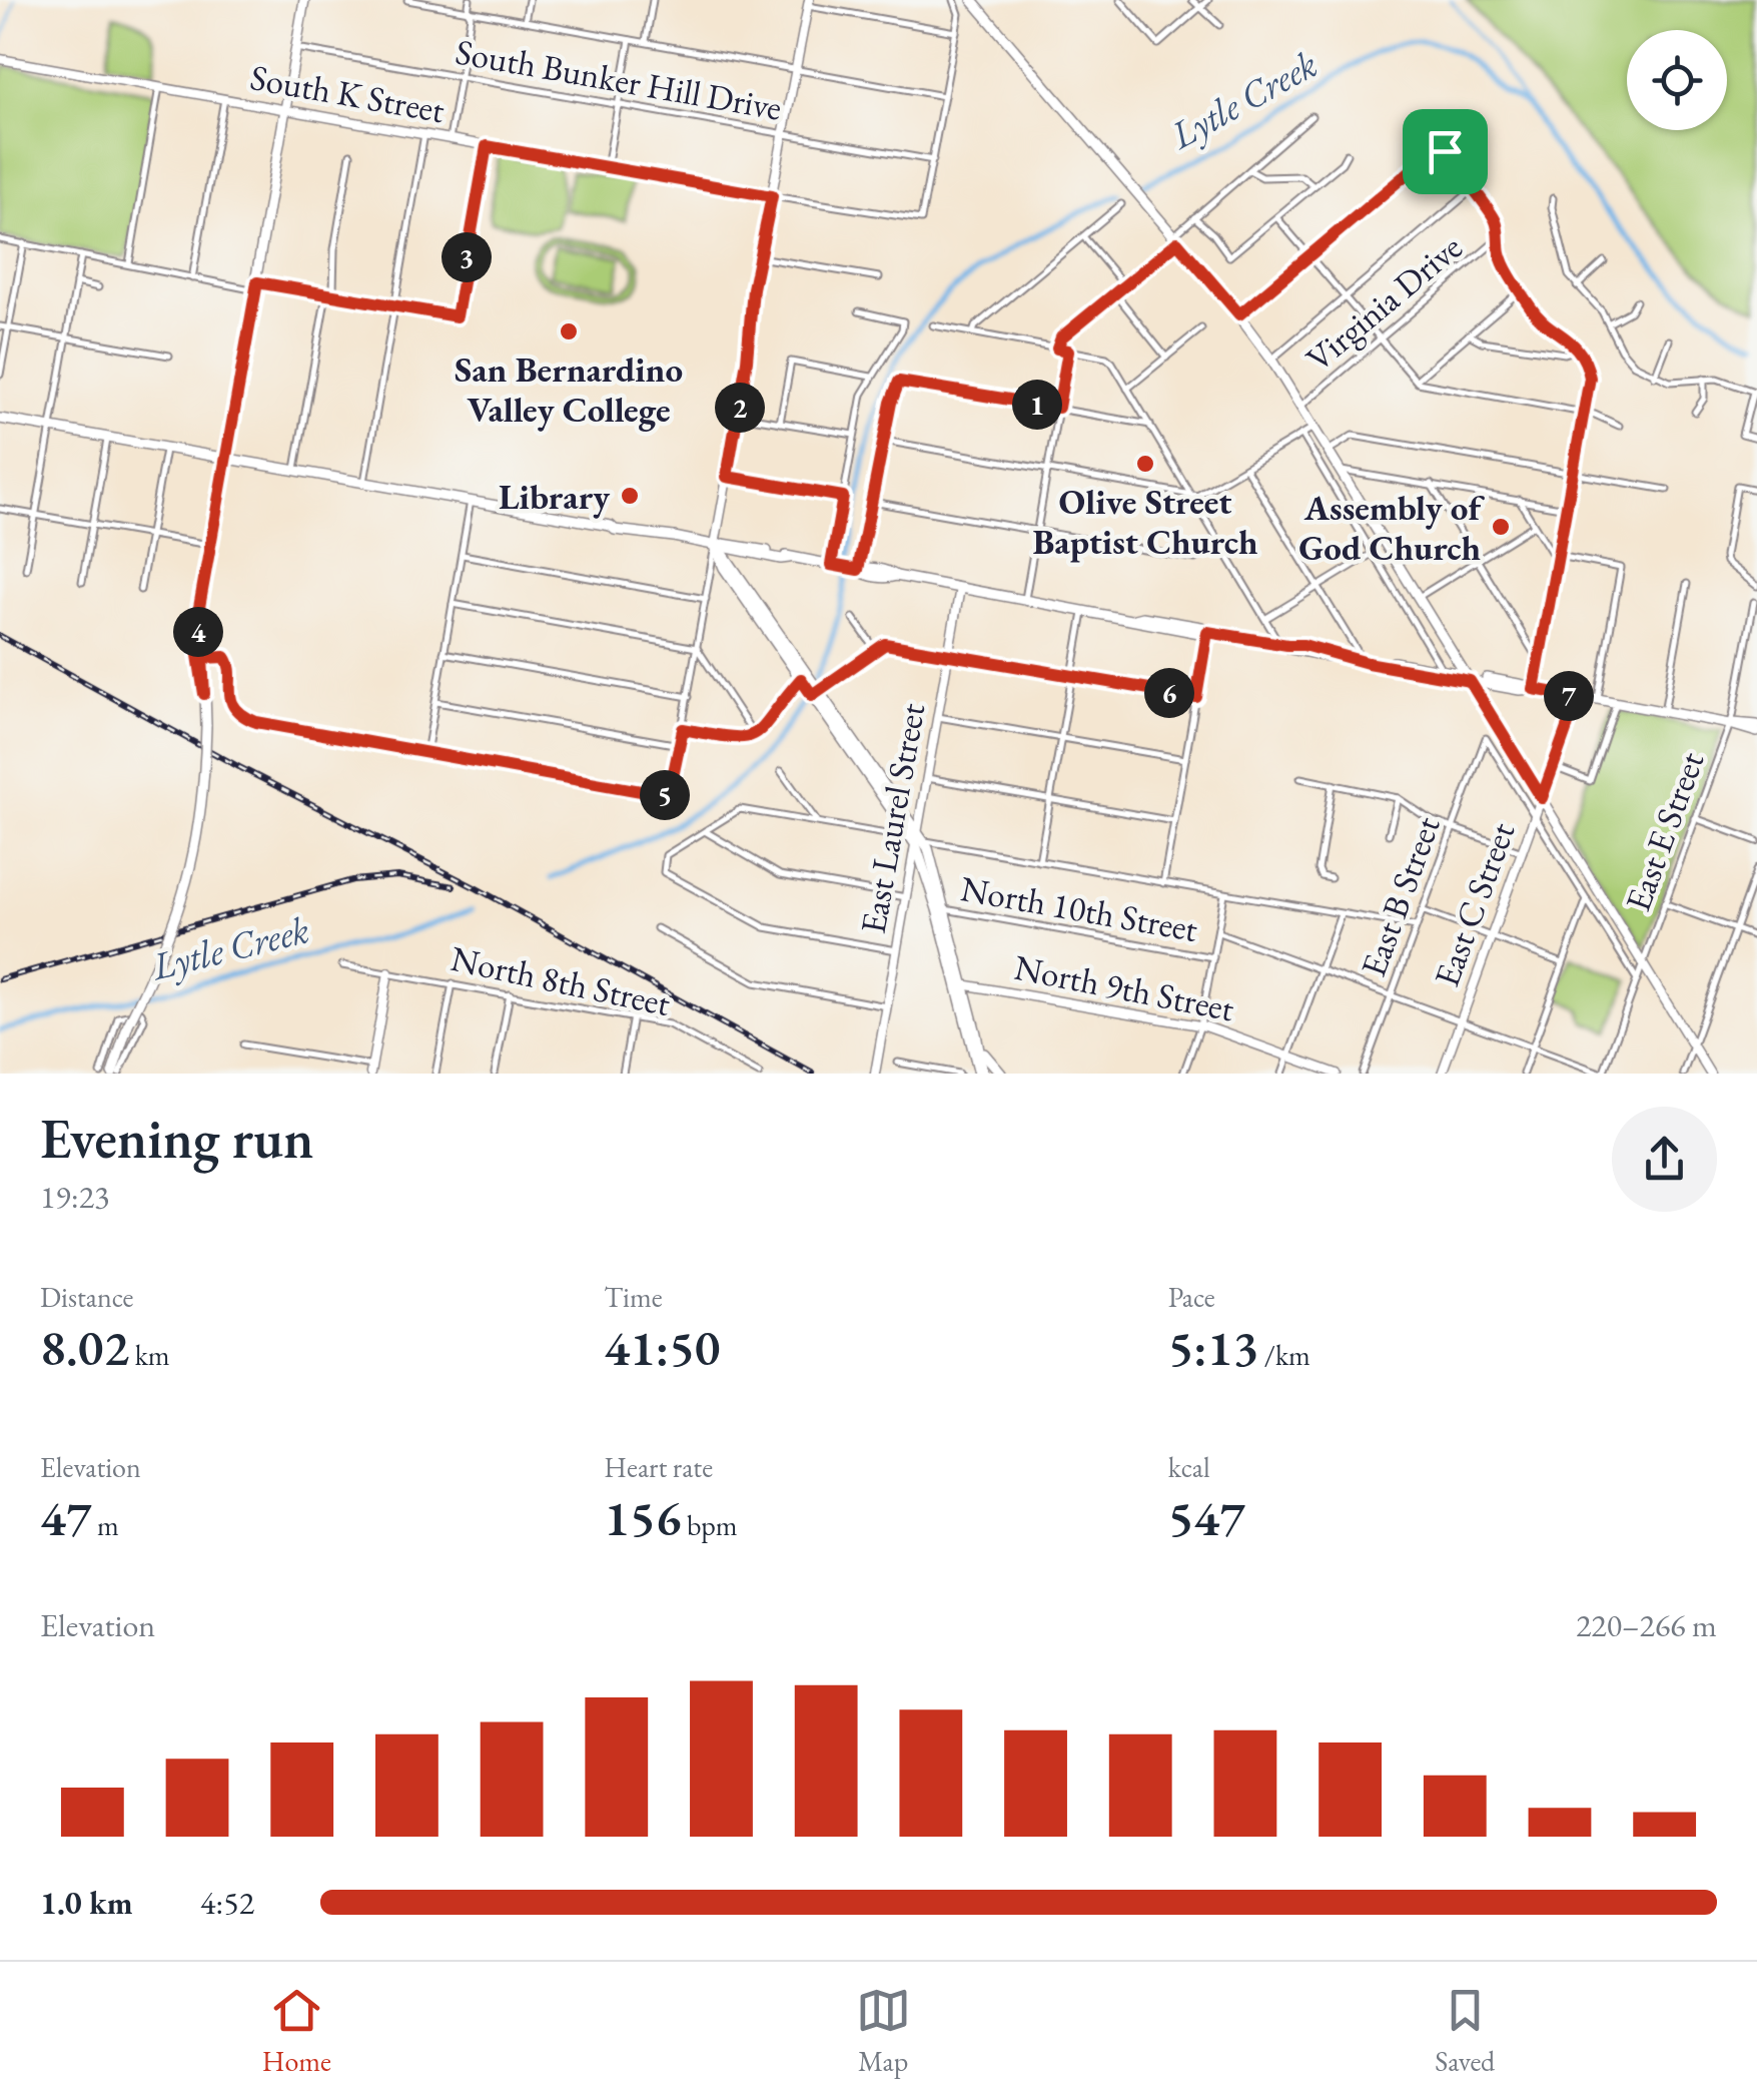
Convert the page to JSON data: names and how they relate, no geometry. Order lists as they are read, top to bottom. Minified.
{"streets":{"street":["South Bunker Hill Drive","South K Street","Virginia Drive","East Laurel Street","East E Street","East B Street","East C Street","North 10th Street","North 8th Street","North 9th Street"]},"crossings":[["South Bunker Hill Drive","South K Street"],["East Laurel Street","North 10th Street"],["East E Street","North 10th Street"],["East B Street","East C Street"],["East B Street","North 10th Street"],["East C Street","North 10th Street"]],"water":["Lytle Creek"],"places":["San Bernardino Valley College","Olive Street Baptist Church","Library","Assembly of God Church"],"page":{"pins":["3","1","2","4","6","7","5"],"heading":["Evening run","19:23"],"stats":[["Distance","8.02 km"],["Time","41:50"],["Pace","5:13 /km"],["Elevation","47 m"],["Heart rate","156 bpm"],["kcal","547"]],"chart":["Elevation","220–266 m"],"list":[{"name":"1.0 km","note":"4:52"}],"tabs":["Home","Map","Saved"]}}
